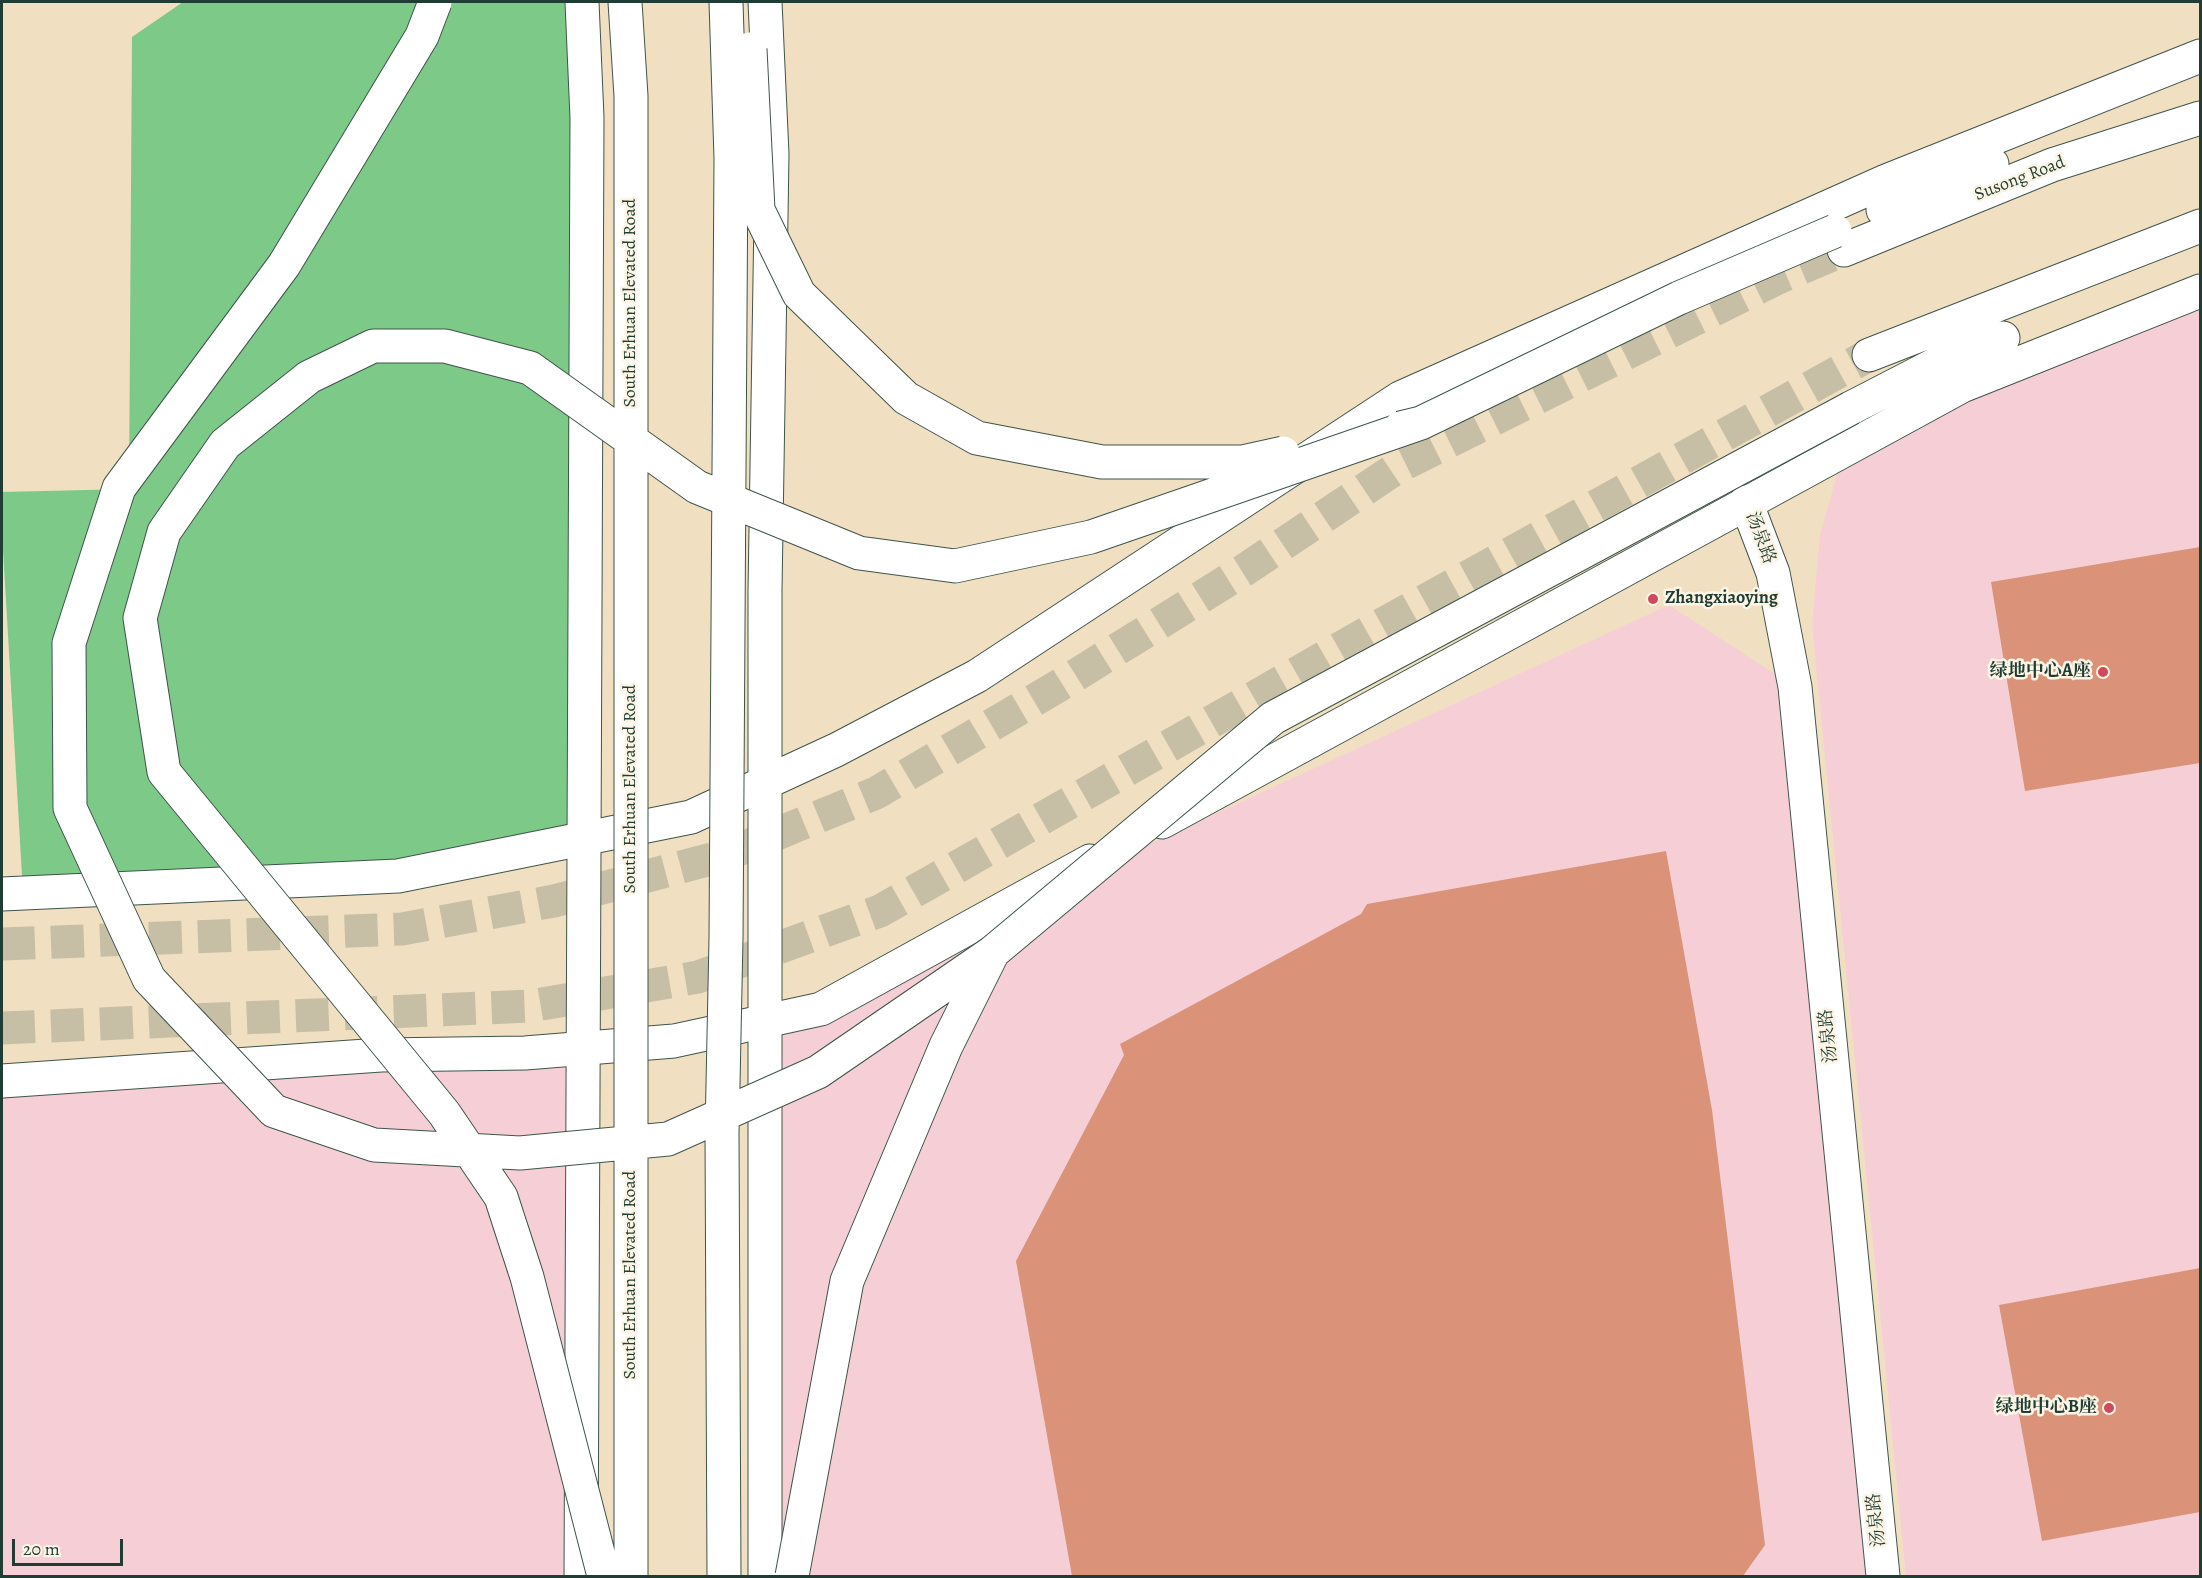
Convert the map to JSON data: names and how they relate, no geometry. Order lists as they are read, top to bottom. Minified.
{"streets":{"main road":["Susong Road","South Erhuan Elevated Road","汤泉路"]},"places":["Zhangxiaoying","绿地中心A座","绿地中心B座"],"scale_bar":"20 m"}
